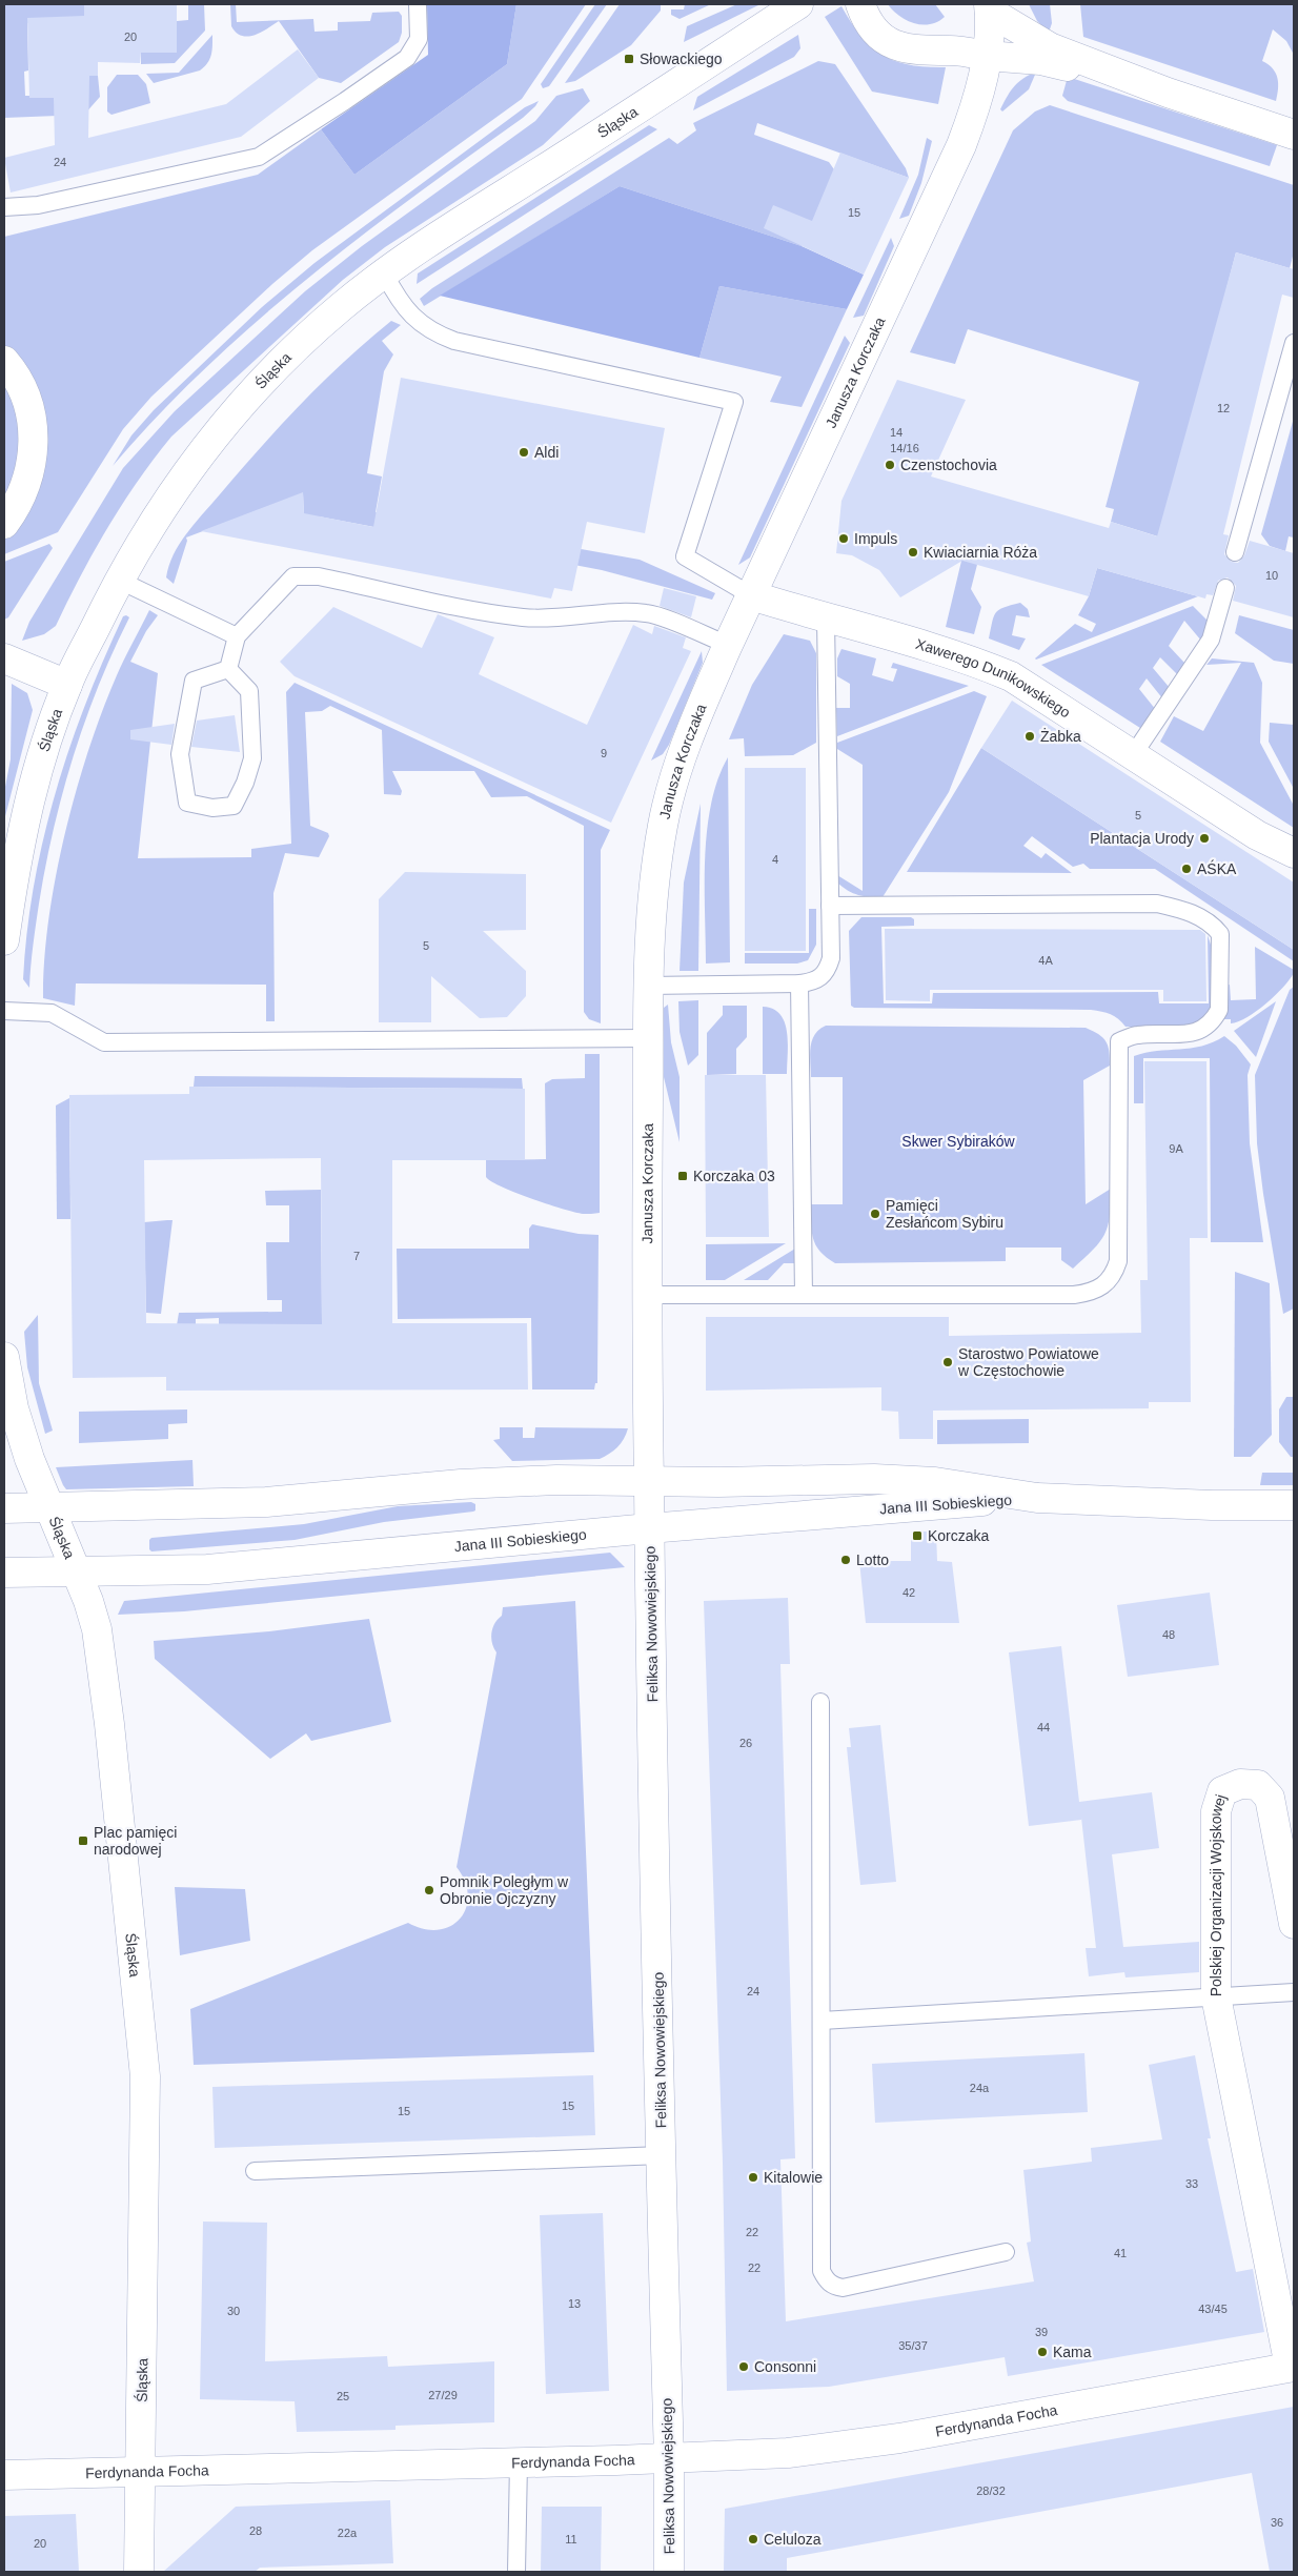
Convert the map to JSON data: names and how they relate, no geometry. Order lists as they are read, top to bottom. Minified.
{"streets":{"street":["Śląska","Janusza Korczaka","Xawerego Dunikowskiego","Jana III Sobieskiego","Feliksa Nowowiejskiego","Polskiej Organizacji Wojskowej","Ferdynanda Focha"]},"crossings":[["Śląska","Jana III Sobieskiego"],["Śląska","Ferdynanda Focha"],["Janusza Korczaka","Xawerego Dunikowskiego"],["Janusza Korczaka","Jana III Sobieskiego"],["Janusza Korczaka","Feliksa Nowowiejskiego"],["Jana III Sobieskiego","Feliksa Nowowiejskiego"],["Feliksa Nowowiejskiego","Ferdynanda Focha"],["Polskiej Organizacji Wojskowej","Ferdynanda Focha"]],"parks":["Skwer Sybiraków"],"places":{"transit":["Słowackiego","Korczaka 03","Korczaka","Plac pamięci narodowej"],"other":["Aldi","Czenstochovia","Impuls","Kwiaciarnia Róża","Żabka","Plantacja Urody","AŚKA","Pamięci Zesłańcom Sybiru","Starostwo Powiatowe w Częstochowie","Lotto","Pomnik Poległym w Obronie Ojczyzny","Kitalowie","Kama","Consonni","Celuloza"]},"house_numbers":["20","24","15","12","14","14/16","10","9","5","4","5","4A","9A","7","42","48","44","26","24","24a","15","15","33","22","41","22","13","43/45","30","39","35/37","27/29","25","28/32","36","28","22a","11","20"]}
